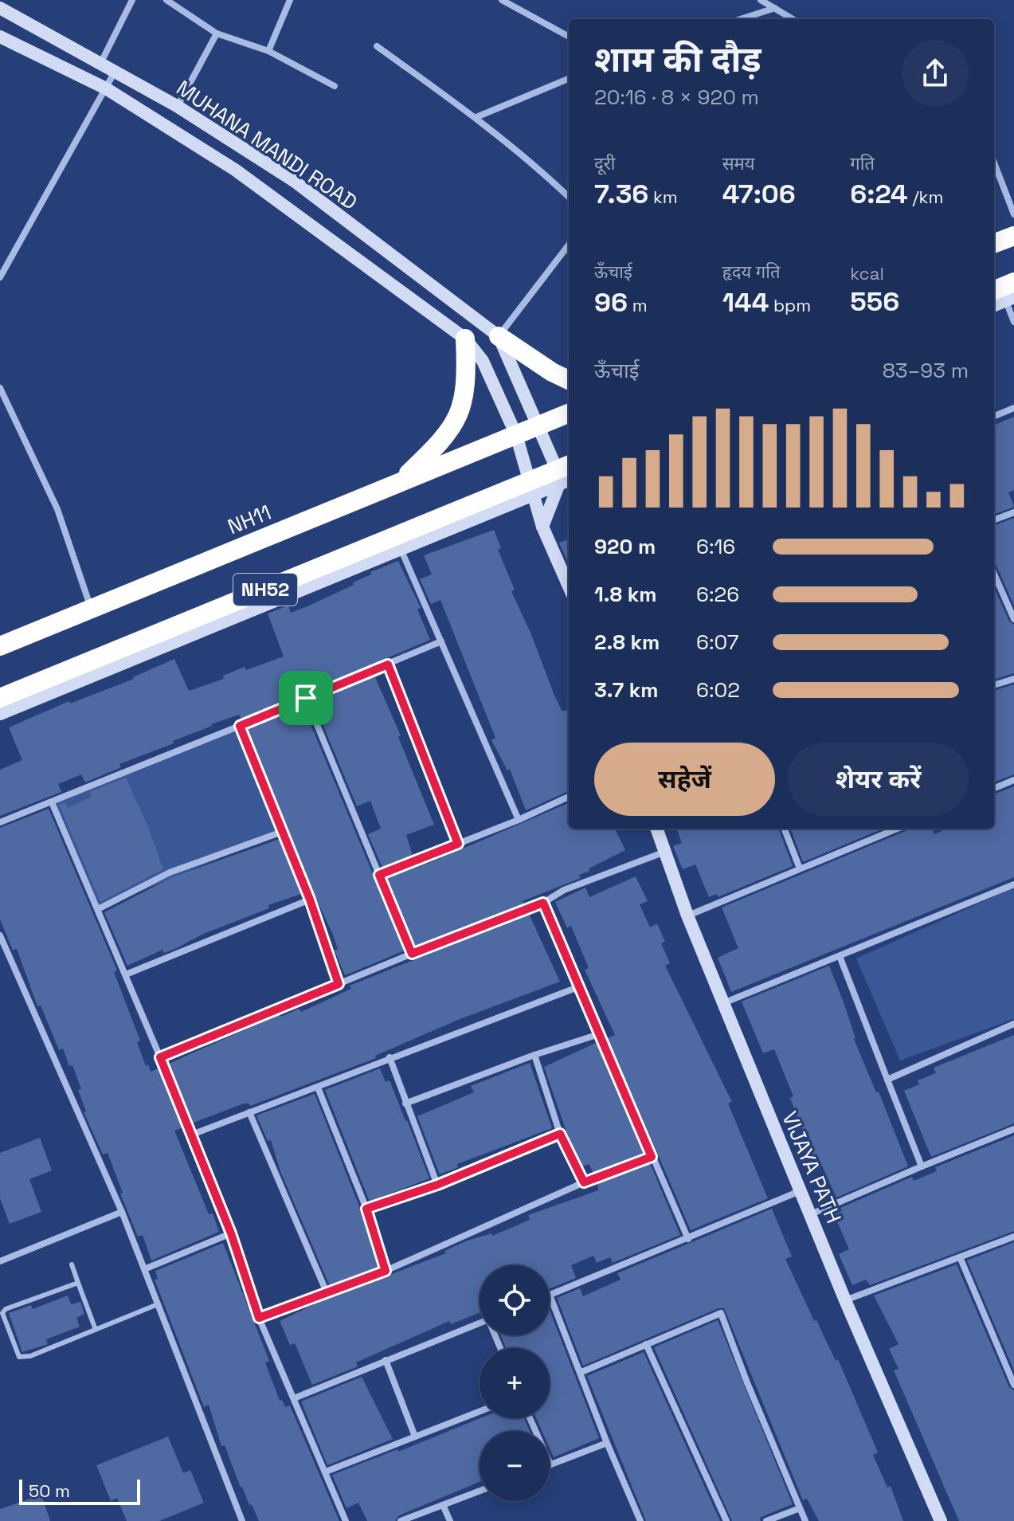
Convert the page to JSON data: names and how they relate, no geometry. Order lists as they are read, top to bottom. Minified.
{"streets":{"highway":["NH11","NH52"],"street":["MUHANA MANDI ROAD","VIJAYA PATH"]},"crossings":[["NH11","NH52"]],"scale_bar":"50 m","page":{"heading":["शाम की दौड़","20:16 · 8 × 920 m"],"stats":[["दूरी","7.36 km"],["समय","47:06"],["गति","6:24 /km"],["ऊँचाई","96 m"],["हृदय गति","144 bpm"],["kcal","556"]],"chart":["ऊँचाई","83–93 m"],"list":[{"name":"920 m","note":"6:16"},{"name":"1.8 km","note":"6:26"},{"name":"2.8 km","note":"6:07"},{"name":"3.7 km","note":"6:02"}],"buttons":["सहेजें","शेयर करें"],"map_buttons":["+","−"],"scale":"50 m"}}
